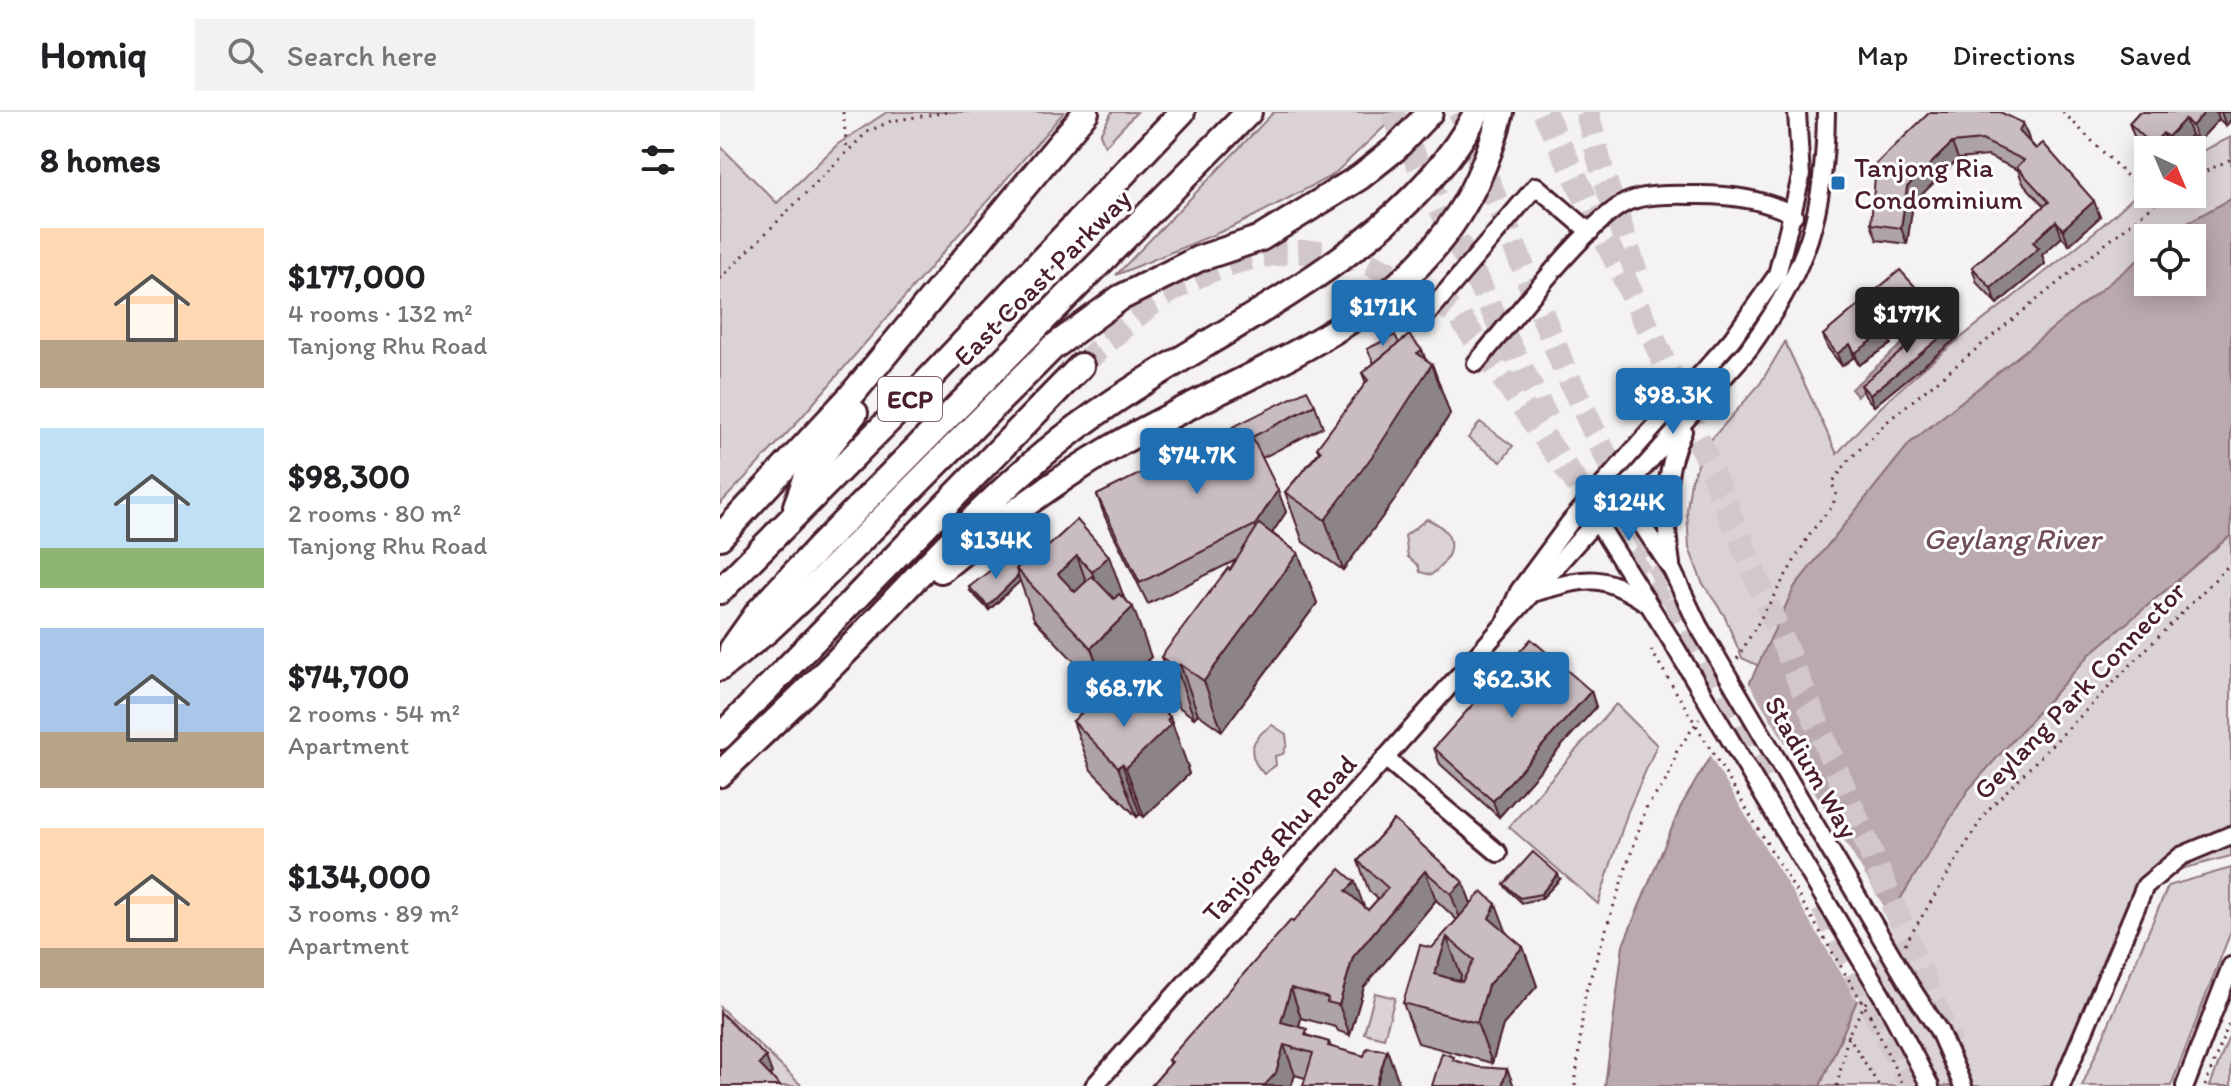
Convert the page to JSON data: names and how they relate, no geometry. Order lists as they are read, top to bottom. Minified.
{"streets":{"highway":["East Coast Parkway","ECP"],"street":["Stadium Way","Tanjong Rhu Road"],"path":["Geylang Park Connector"]},"crossings":[["Stadium Way","Tanjong Rhu Road"]],"water":["Geylang River"],"places":{"transit":["Tanjong Ria Condominium"]},"north":"bottom right","page":{"header":"Homiq","search":"Search here","nav":["Map","Directions","Saved"],"heading":"8 homes","list":[{"name":"$177,000","note":"4 rooms · 132 m² · Tanjong Rhu Road"},{"name":"$98,300","note":"2 rooms · 80 m² · Tanjong Rhu Road"},{"name":"$74,700","note":"2 rooms · 54 m² · Apartment"},{"name":"$134,000","note":"3 rooms · 89 m² · Apartment"}],"price":["$171K","$177K","$98.3K","$74.7K","$124K","$134K","$62.3K","$68.7K"]}}
